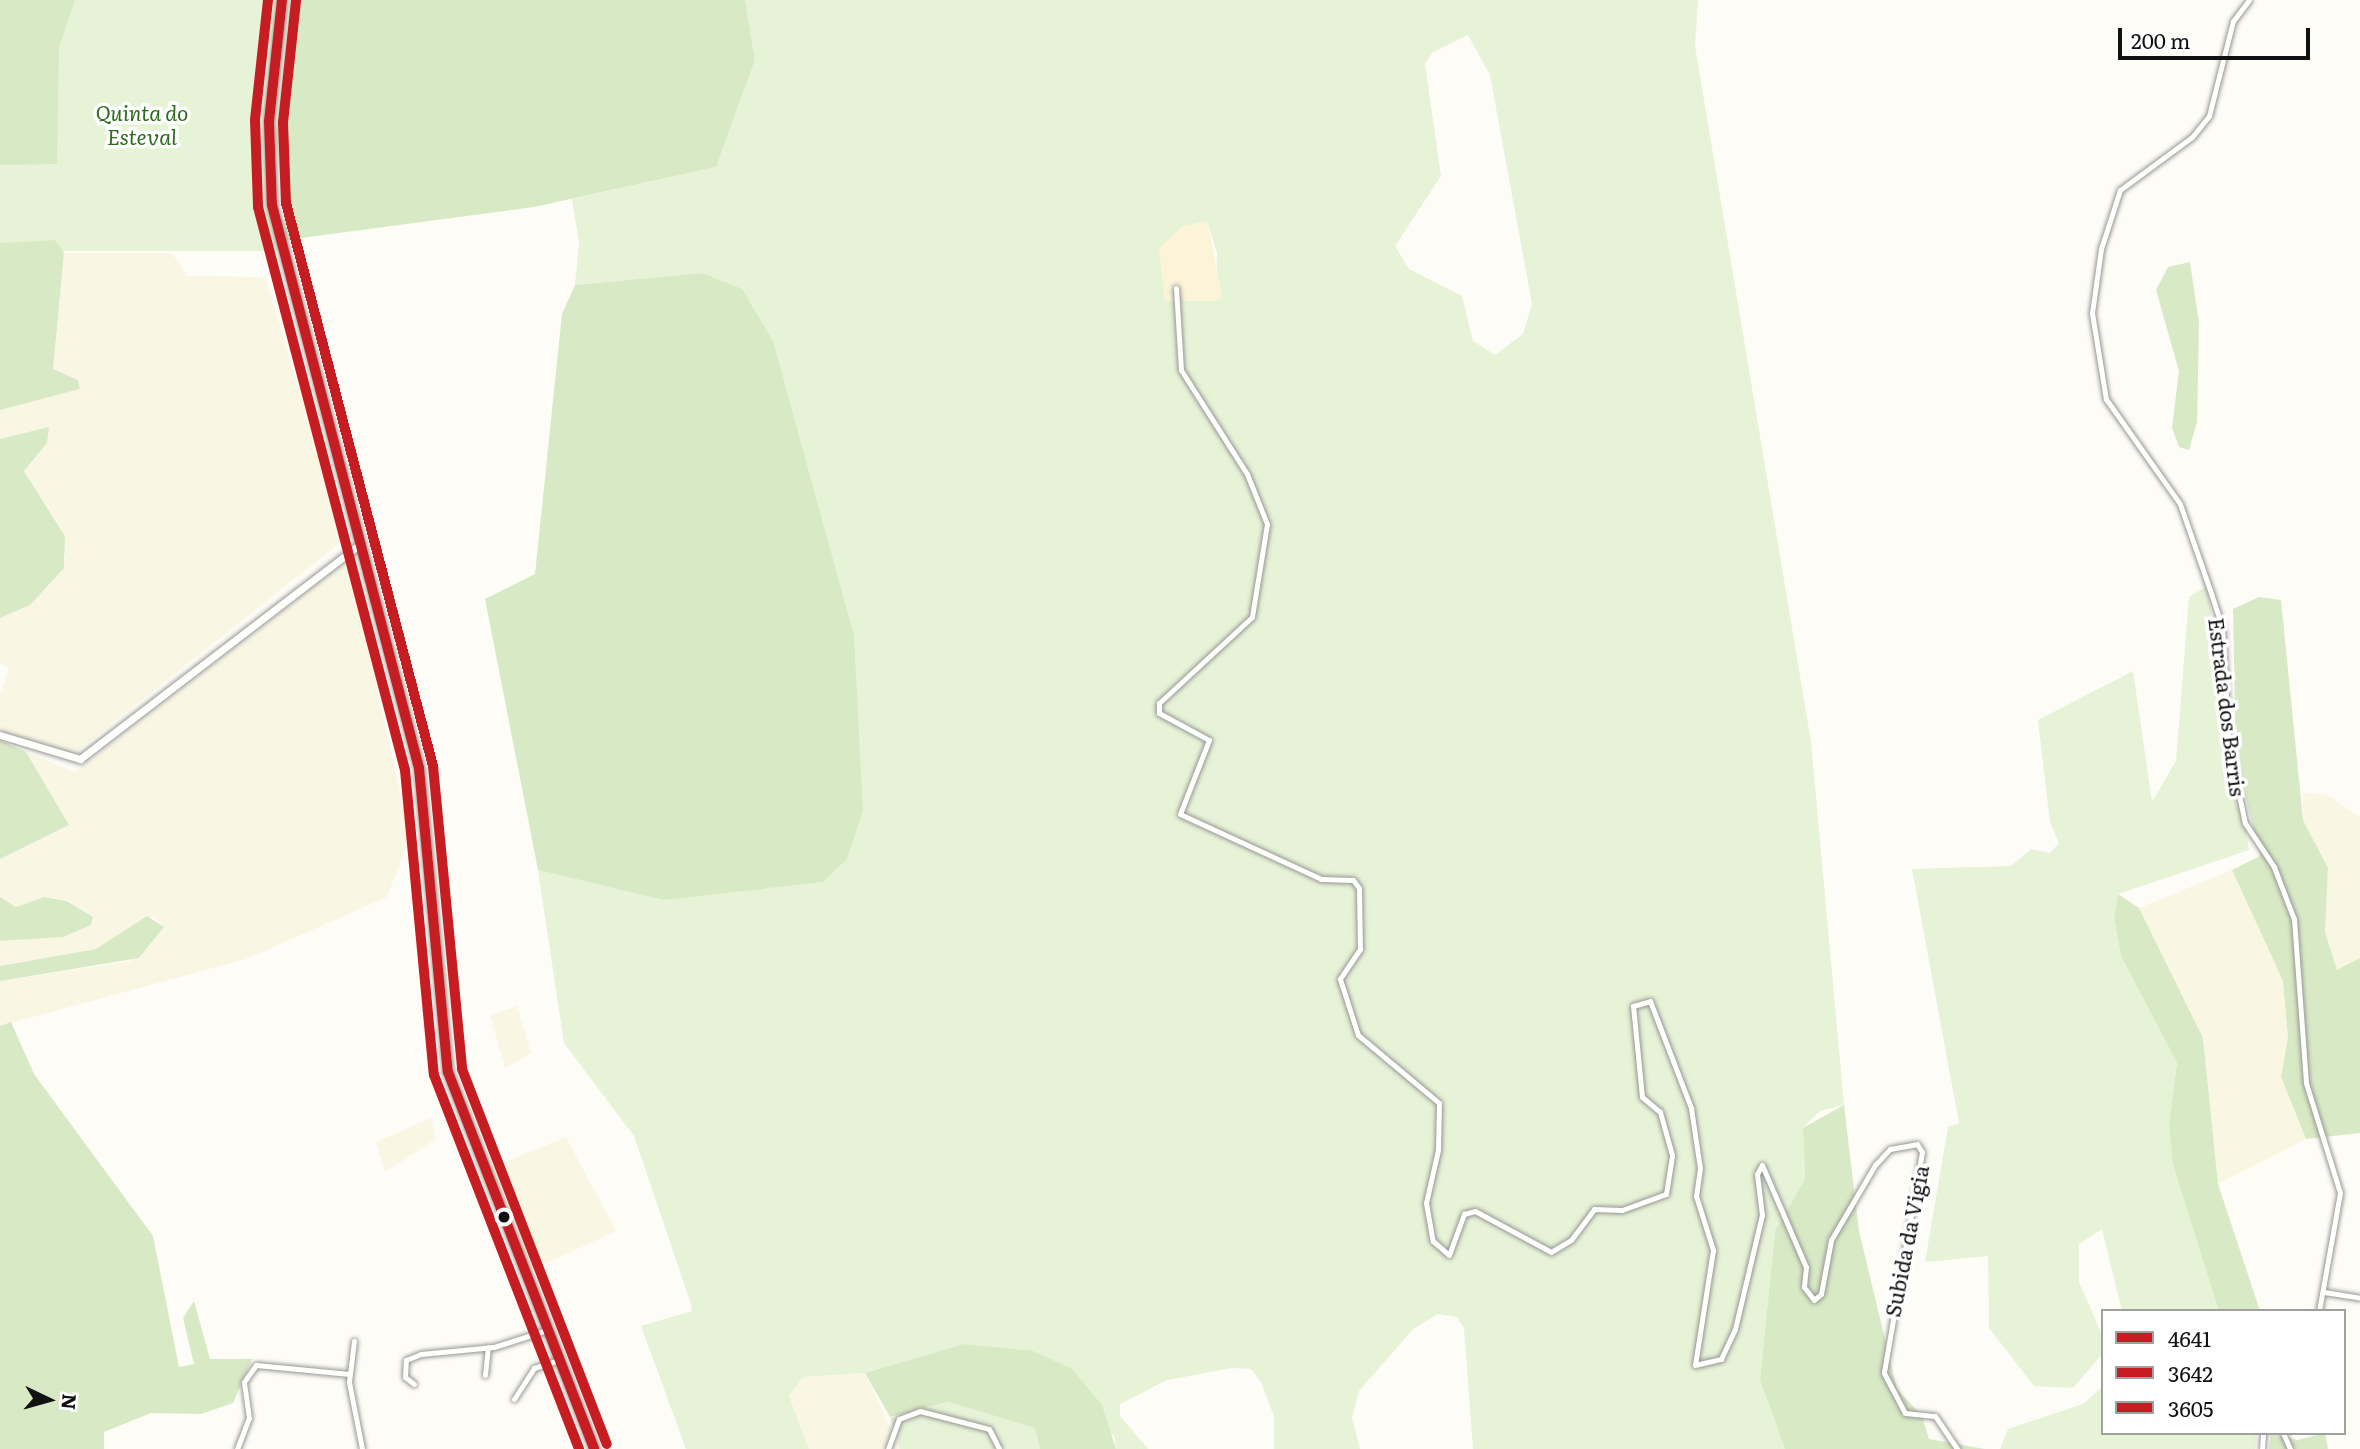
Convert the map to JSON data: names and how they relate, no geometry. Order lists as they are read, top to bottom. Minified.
{"streets":{"street":["Estrada dos Barris","Subida da Vigia"]},"parks":["Quinta do Esteval"],"lines":["transit line 4641","transit line 3642","transit line 3605"],"legend":["4641","3642","3605"],"scale_bar":"200 m","north":"right"}
